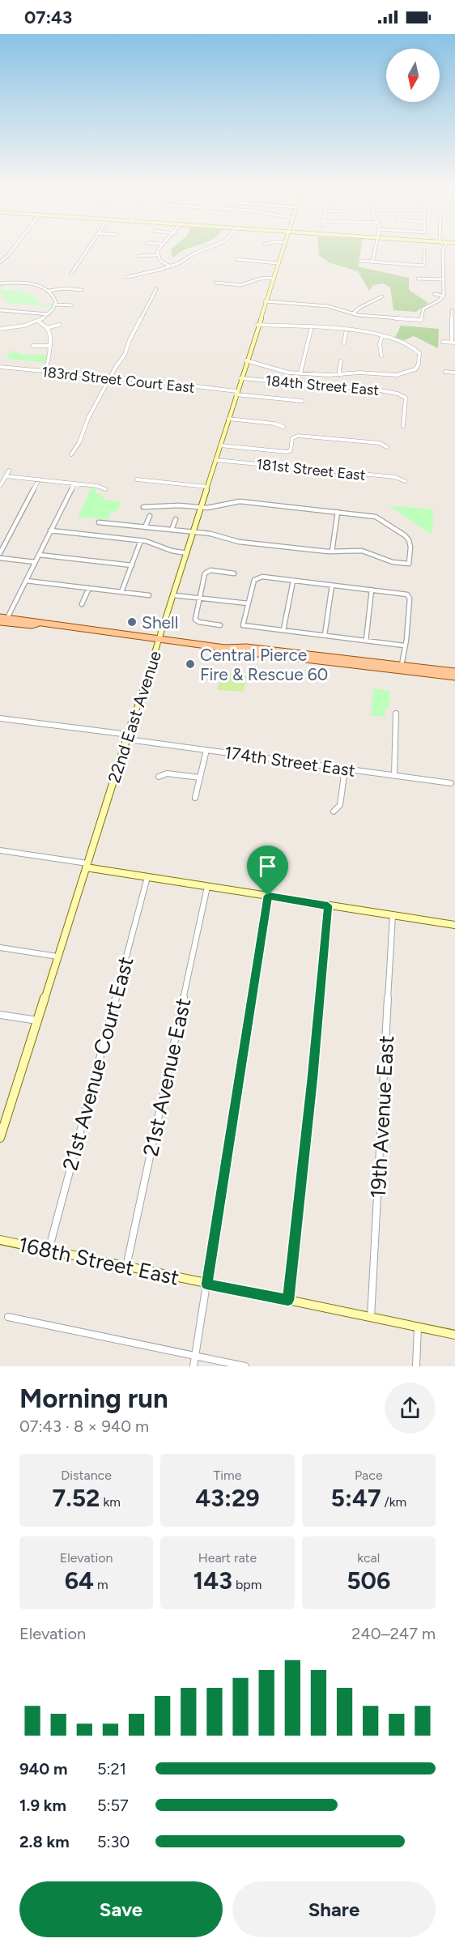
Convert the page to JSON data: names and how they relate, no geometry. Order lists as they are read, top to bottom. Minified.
{"streets":{"street":["183rd Street Court East","184th Street East","181st Street East","22nd East Avenue","174th Street East","21st Avenue Court East","21st Avenue East","19th Avenue East","168th Street East"]},"crossings":[["183rd Street Court East","22nd East Avenue"],["184th Street East","22nd East Avenue"],["181st Street East","22nd East Avenue"],["22nd East Avenue","174th Street East"],["21st Avenue Court East","168th Street East"],["21st Avenue East","168th Street East"],["19th Avenue East","168th Street East"]],"places":["Shell","Central Pierce Fire & Rescue 60"],"north":"bottom","page":{"status":"07:43","heading":["Morning run","07:43 · 8 × 940 m"],"stats":[["Distance","7.52 km"],["Time","43:29"],["Pace","5:47 /km"],["Elevation","64 m"],["Heart rate","143 bpm"],["kcal","506"]],"chart":["Elevation","240–247 m"],"list":[{"name":"940 m","note":"5:21"},{"name":"1.9 km","note":"5:57"},{"name":"2.8 km","note":"5:30"}],"buttons":["Save","Share"]}}
